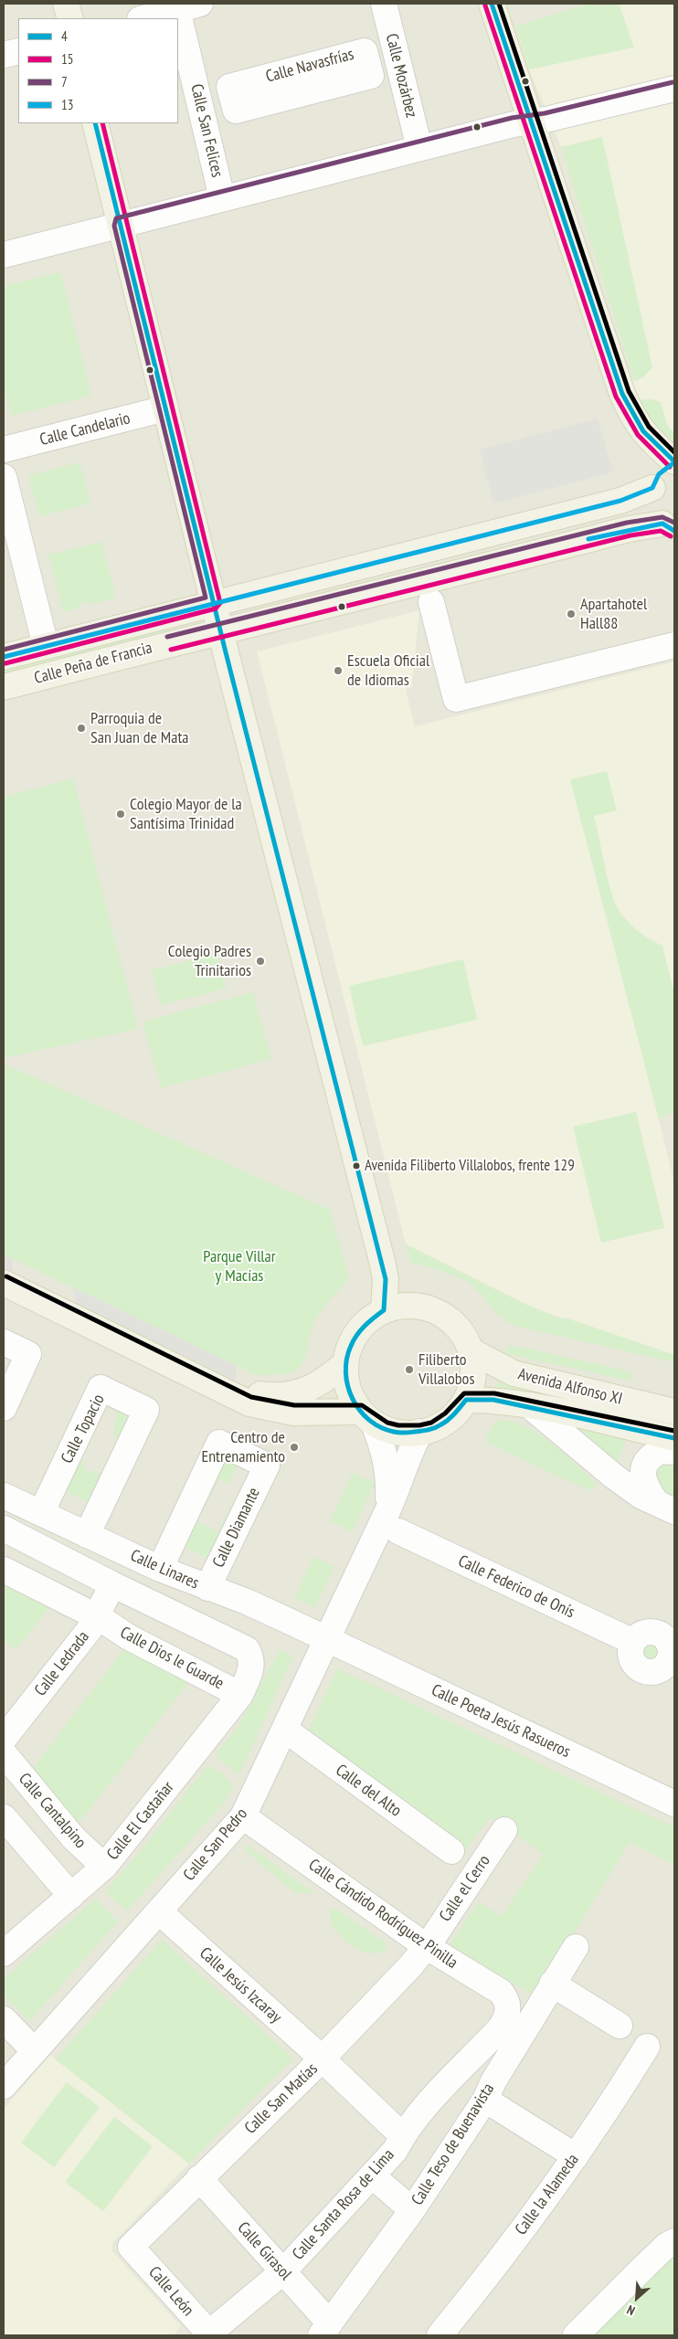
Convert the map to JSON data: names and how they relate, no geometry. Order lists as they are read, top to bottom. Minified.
{"streets":{"main road":["Calle Peña de Francia","Avenida Alfonso XI"],"street":["Calle Navasfrías","Calle Mozárbez","Calle San Felices","Calle Candelario","Calle Topacio","Calle Diamante","Calle Linares","Calle Federico de Onís","Calle Dios le Guarde","Calle Ledrada","Calle Poeta Jesús Rasueros","Calle del Alto","Calle Cantalpino","Calle El Castañar","Calle San Pedro","Calle el Cerro","Calle Cándido Rodríguez Pinilla","Calle Jesús Izcaray","Calle San Matías","Calle Teso de Buenavista","Calle la Alameda","Calle Santa Rosa de Lima","Calle Girasol","Calle León"]},"crossings":[["Avenida Alfonso XI","Calle San Pedro"],["Calle Topacio","Calle Linares"],["Calle Diamante","Calle Linares"],["Calle Linares","Calle Poeta Jesús Rasueros"],["Calle Linares","Calle San Pedro"],["Calle Federico de Onís","Calle San Pedro"],["Calle Dios le Guarde","Calle El Castañar"],["Calle Ledrada","Calle El Castañar"],["Calle Poeta Jesús Rasueros","Calle San Pedro"],["Calle del Alto","Calle San Pedro"],["Calle Cantalpino","Calle El Castañar"],["Calle San Pedro","Calle Cándido Rodríguez Pinilla"],["Calle San Pedro","Calle Jesús Izcaray"],["Calle el Cerro","Calle Cándido Rodríguez Pinilla"],["Calle el Cerro","Calle San Matías"],["Calle Cándido Rodríguez Pinilla","Calle San Matías"],["Calle Cándido Rodríguez Pinilla","Calle Santa Rosa de Lima"],["Calle Jesús Izcaray","Calle San Matías"],["Calle Jesús Izcaray","Calle Santa Rosa de Lima"],["Calle San Matías","Calle Girasol"],["Calle San Matías","Calle León"],["Calle Teso de Buenavista","Calle Girasol"],["Calle Santa Rosa de Lima","Calle Girasol"],["Calle Santa Rosa de Lima","Calle León"]],"parks":["Parque Villar y Macías"],"places":["Apartahotel Hall88","Escuela Oficial de Idiomas","Parroquia de San Juan de Mata","Colegio Mayor de la Santísima Trinidad","Colegio Padres Trinitarios","Avenida Filiberto Villalobos, frente 129","Filiberto Villalobos","Centro de Entrenamiento"],"lines":["transit line 4","transit line 15","transit line 7","transit line 13"],"legend":["4","15","7","13"],"north":"bottom left"}
